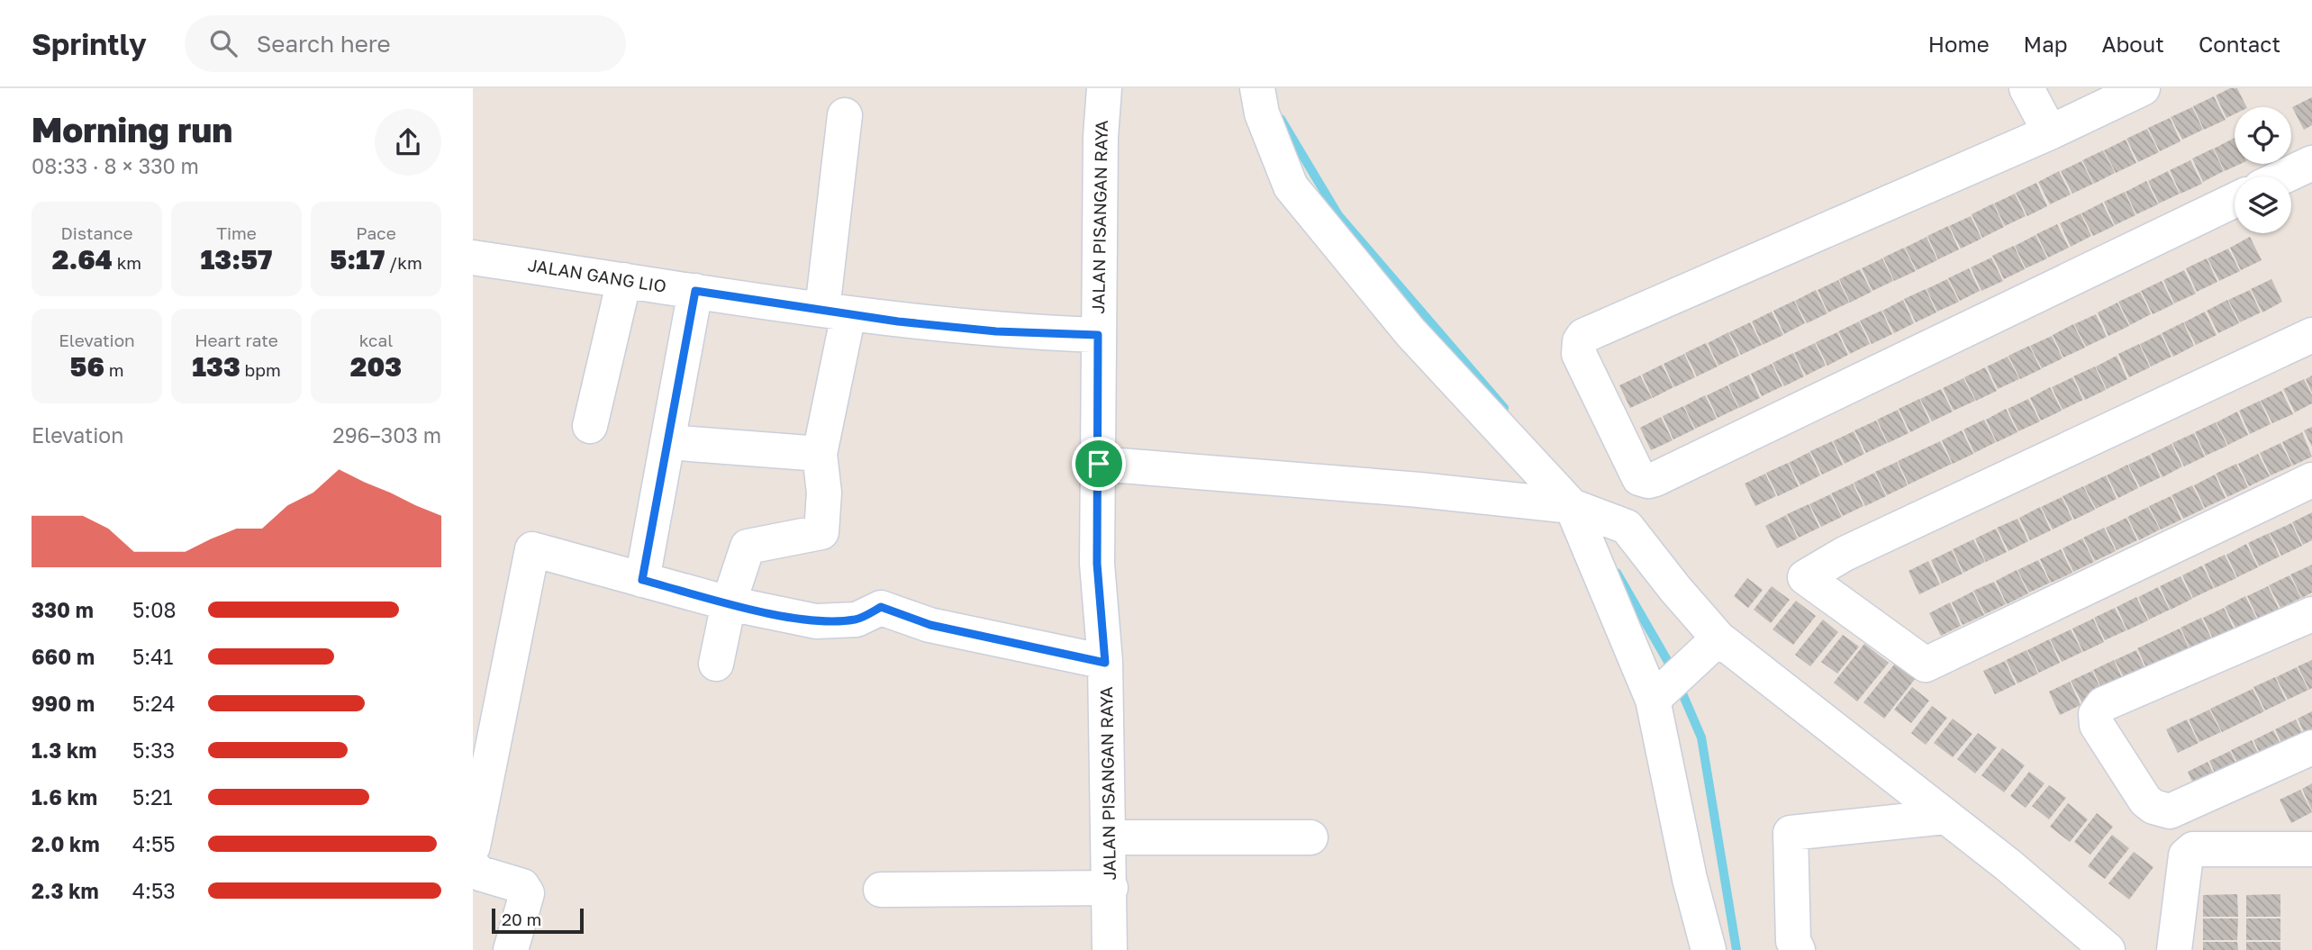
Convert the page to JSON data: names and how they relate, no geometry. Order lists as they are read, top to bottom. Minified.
{"streets":{"street":["JALAN PISANGAN RAYA","JALAN GANG LIO"]},"crossings":[["JALAN PISANGAN RAYA","JALAN GANG LIO"]],"scale_bar":"20 m","page":{"header":"Sprintly","search":"Search here","nav":["Home","Map","About","Contact"],"heading":["Morning run","08:33 · 8 × 330 m"],"stats":[["Distance","2.64 km"],["Time","13:57"],["Pace","5:17 /km"],["Elevation","56 m"],["Heart rate","133 bpm"],["kcal","203"]],"chart":["Elevation","296–303 m"],"list":[{"name":"330 m","note":"5:08"},{"name":"660 m","note":"5:41"},{"name":"990 m","note":"5:24"},{"name":"1.3 km","note":"5:33"},{"name":"1.6 km","note":"5:21"},{"name":"2.0 km","note":"4:55"},{"name":"2.3 km","note":"4:53"}],"scale":"20 m"}}
